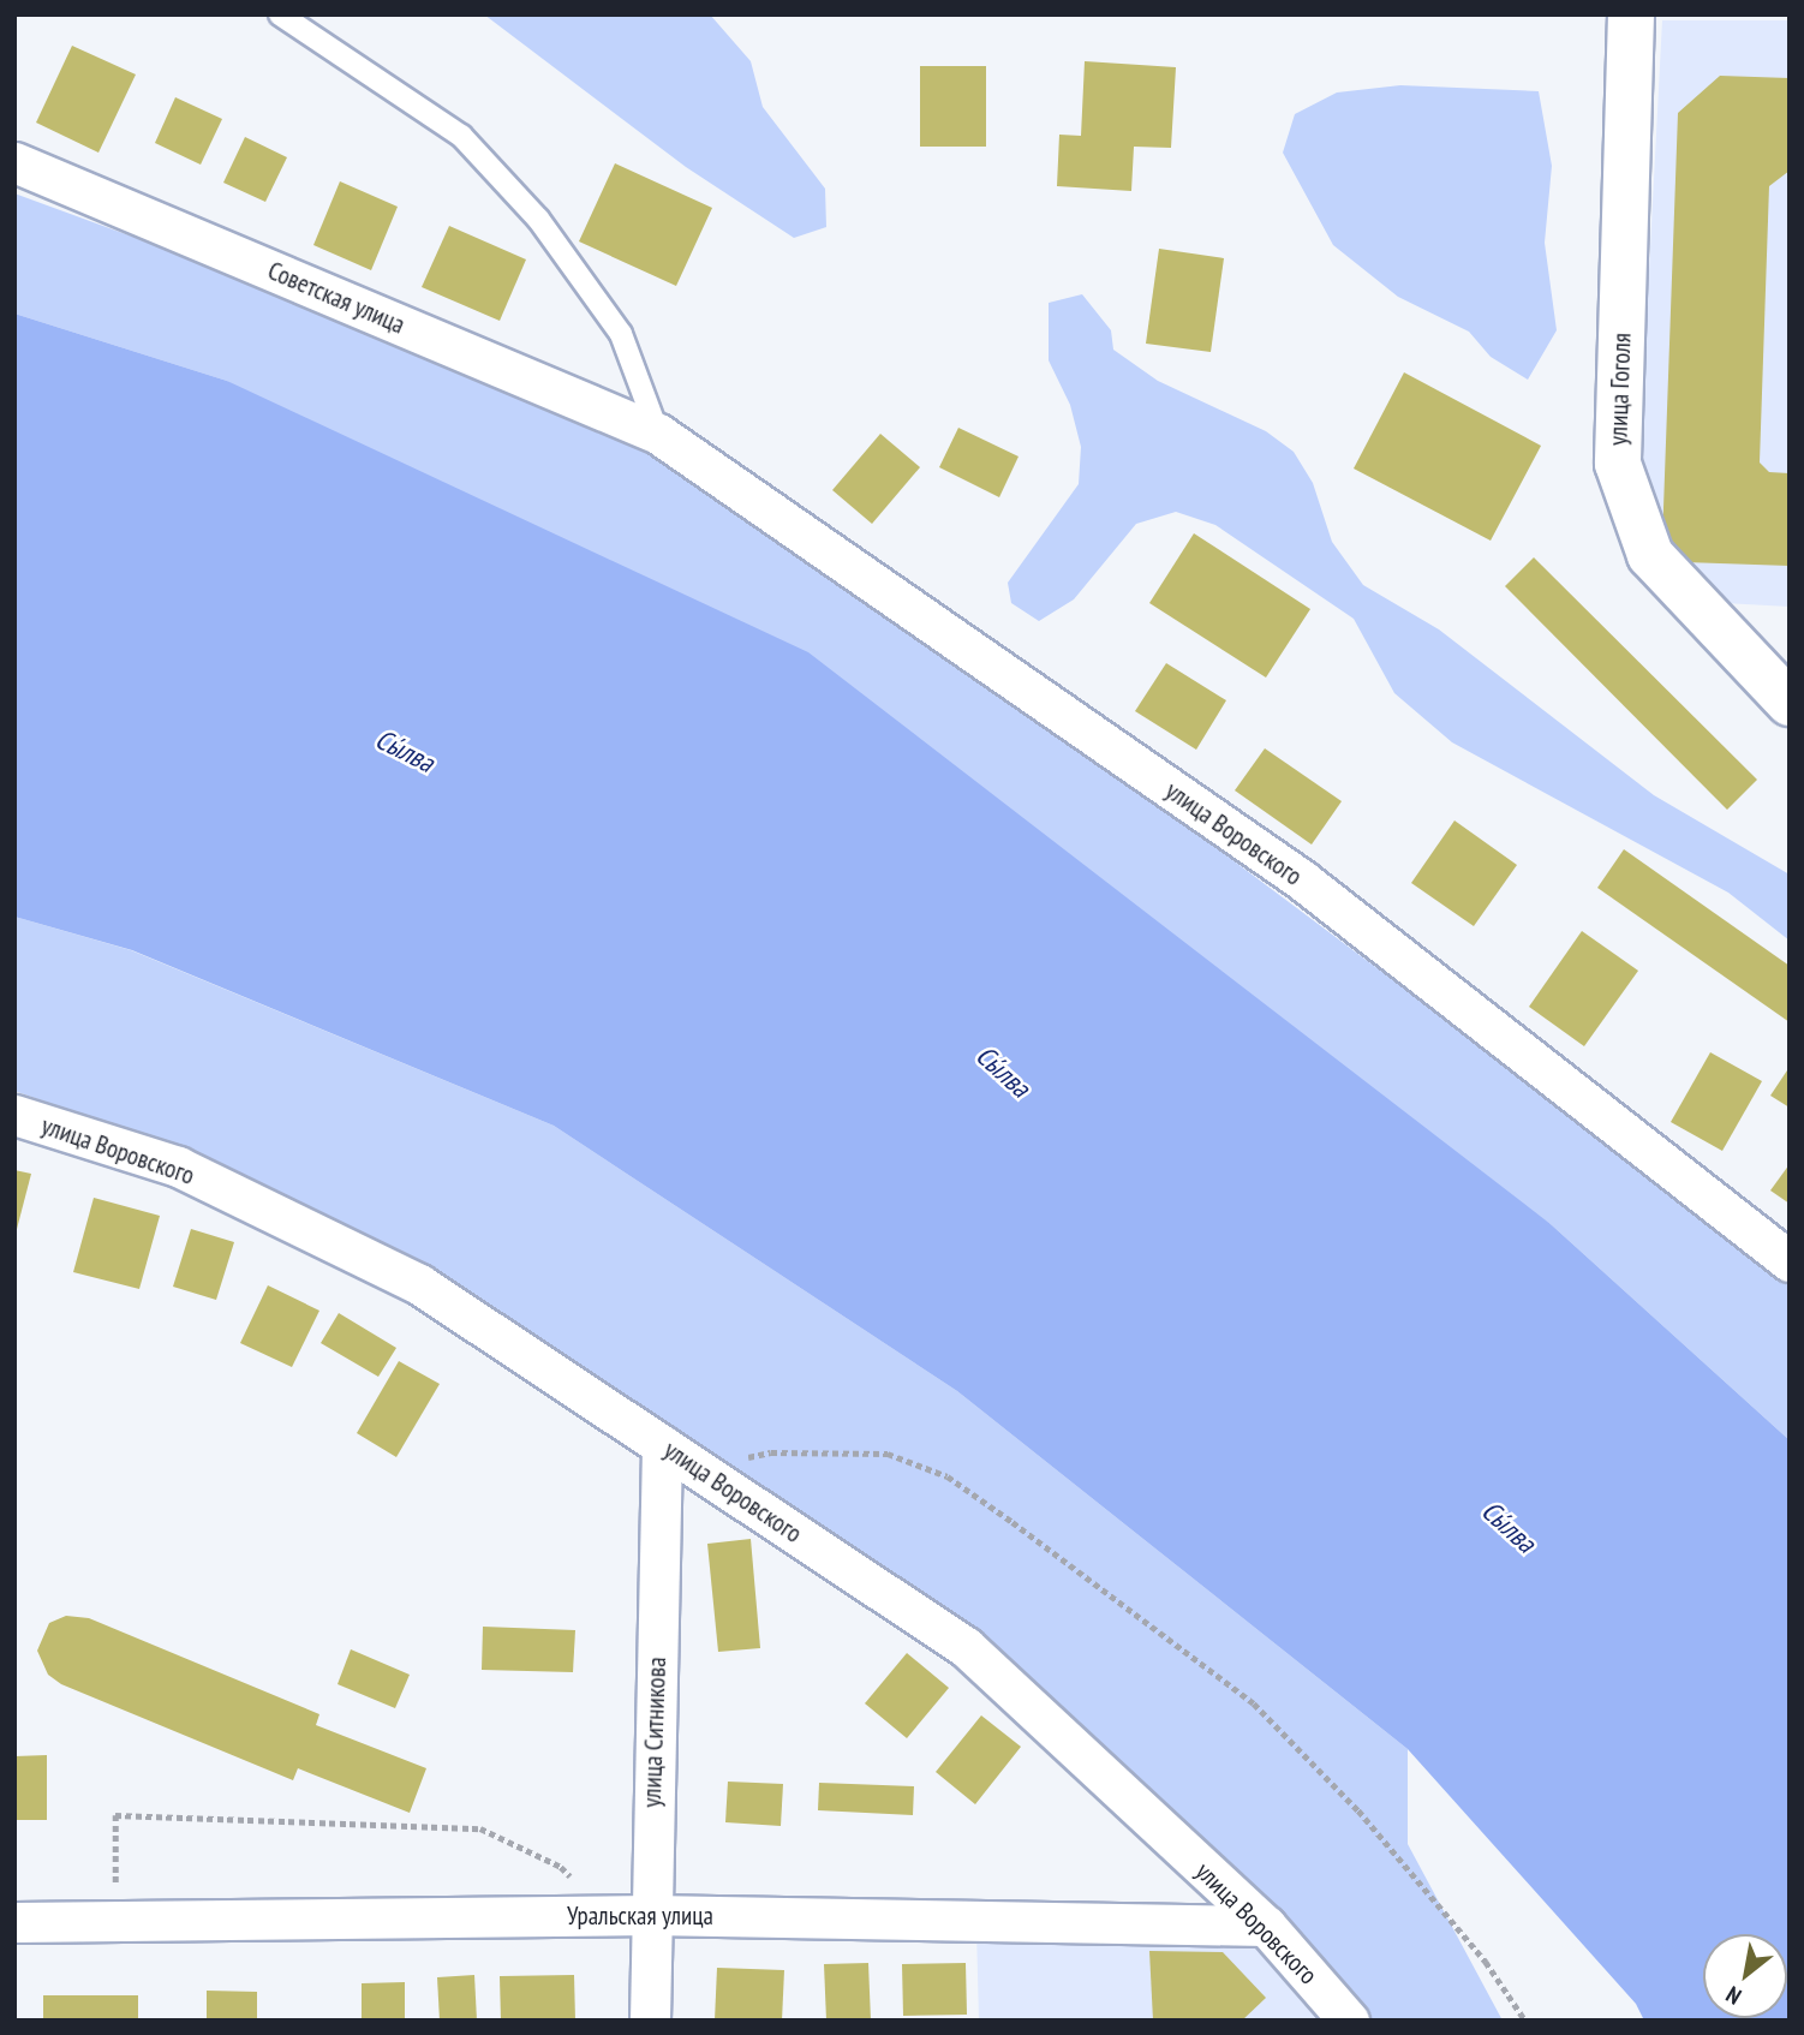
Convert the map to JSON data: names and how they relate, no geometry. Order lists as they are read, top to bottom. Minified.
{"streets":{"street":["Советская улица","улица Гоголя","улица Воровского","улица Ситникова","Уральская улица"]},"crossings":[["Советская улица","улица Воровского"],["улица Воровского","улица Ситникова"],["улица Воровского","Уральская улица"],["улица Ситникова","Уральская улица"]],"water":["Сы́лва"],"north":"bottom left"}
